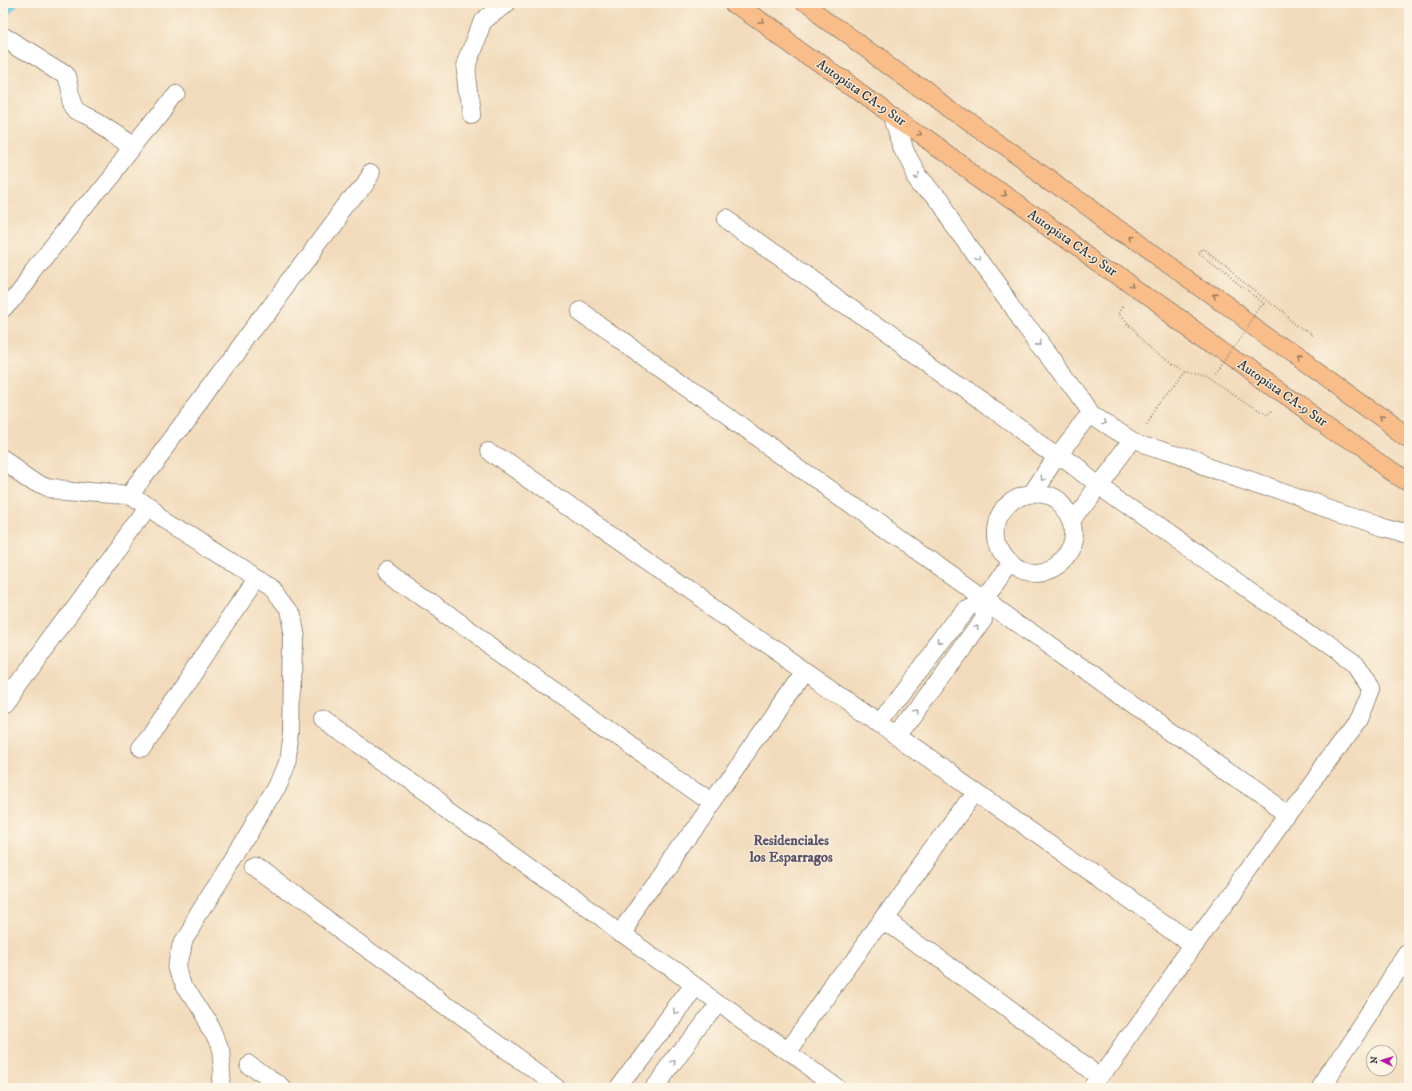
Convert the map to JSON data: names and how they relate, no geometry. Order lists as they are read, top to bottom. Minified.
{"streets":{"highway":["Autopista CA-9 Sur"]},"districts":["Residenciales los Esparragos"],"north":"left"}
